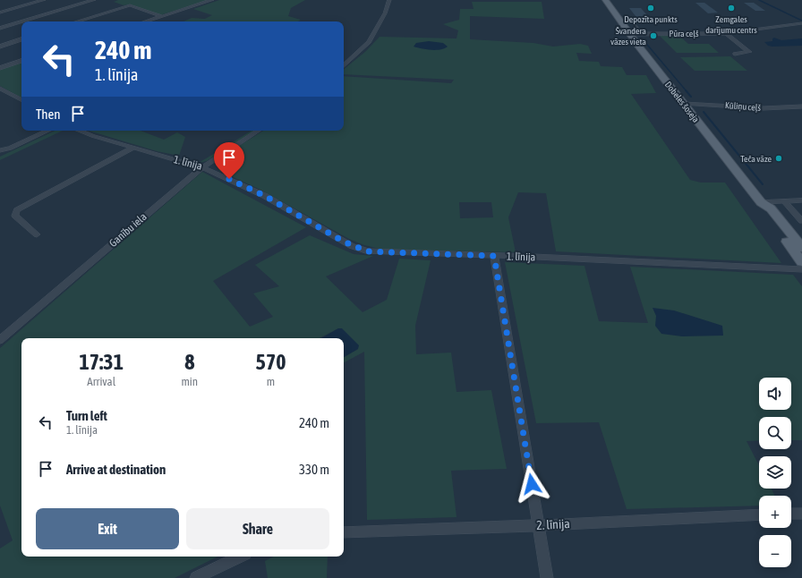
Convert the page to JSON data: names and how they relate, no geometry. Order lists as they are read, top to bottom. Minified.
{"streets":{"main road":["Dobeles šoseja"],"street":["Pūra ceļš","Kūliņu ceļš","1. līnija","Ganību iela","2. līnija"]},"crossings":[["Pūra ceļš","Dobeles šoseja"],["Dobeles šoseja","Kūliņu ceļš"],["1. līnija","Ganību iela"]],"places":["Depozīta punkts","Zemgales darījumu centrs","Švandera vāzes vieta","Teča vāze"],"page":{"turn":["240 m","1. līnija"],"then":"Then","eta":["17:31","Arrival","8","min","570","m"],"map_buttons":["+","−"],"list":[{"name":"Turn left","note":"1. līnija","value":"240 m"},{"name":"Arrive at destination","value":"330 m"}],"buttons":["Exit","Share"]}}
